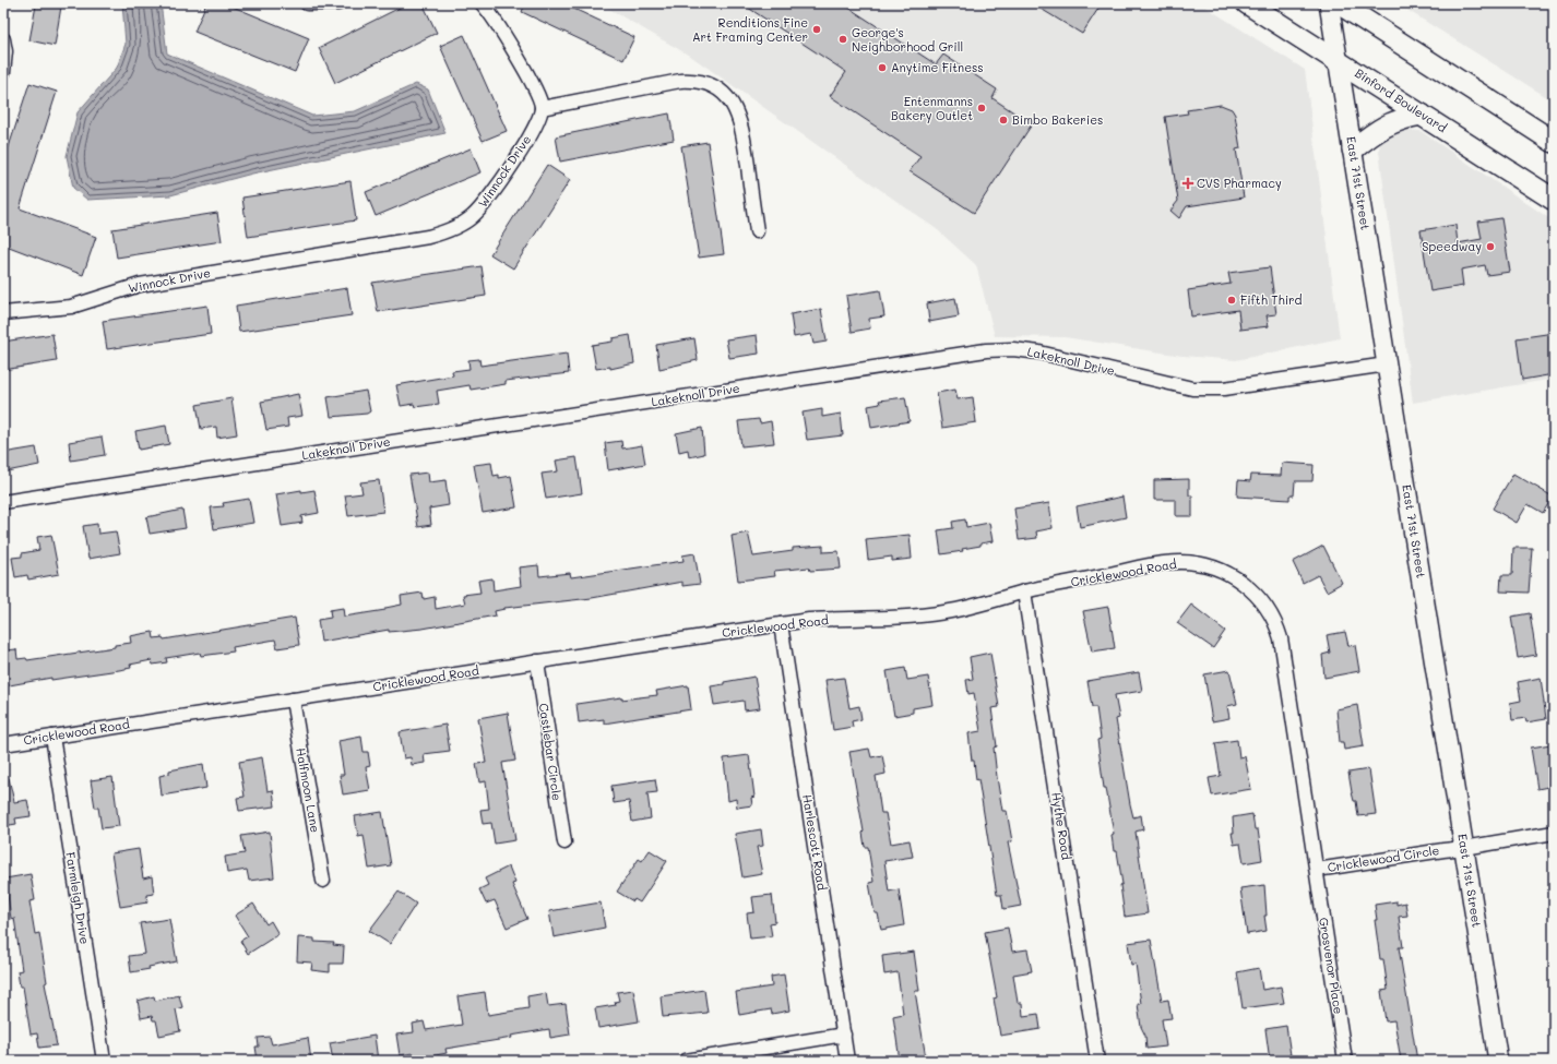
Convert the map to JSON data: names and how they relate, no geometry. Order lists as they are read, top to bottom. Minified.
{"streets":{"main road":["Binford Boulevard","East 71st Street"],"street":["Winnock Drive","Lakeknoll Drive","Cricklewood Road","Castlebar Circle","Halfmoon Lane","Hythe Road","Harlescott Road","Cricklewood Circle","Farmleigh Drive","Grosvenor Place"]},"crossings":[["Binford Boulevard","East 71st Street"],["East 71st Street","Lakeknoll Drive"],["East 71st Street","Cricklewood Circle"],["Cricklewood Road","Castlebar Circle"],["Cricklewood Road","Halfmoon Lane"],["Cricklewood Road","Hythe Road"],["Cricklewood Road","Harlescott Road"],["Cricklewood Road","Cricklewood Circle"],["Cricklewood Road","Farmleigh Drive"],["Cricklewood Road","Grosvenor Place"],["Cricklewood Circle","Grosvenor Place"]],"places":{"other":["Renditions Fine Art Framing Center","George's Neighborhood Grill","Anytime Fitness","Entenmanns Bakery Outlet","Bimbo Bakeries","Speedway","Fifth Third"],"health":["CVS Pharmacy"]}}
